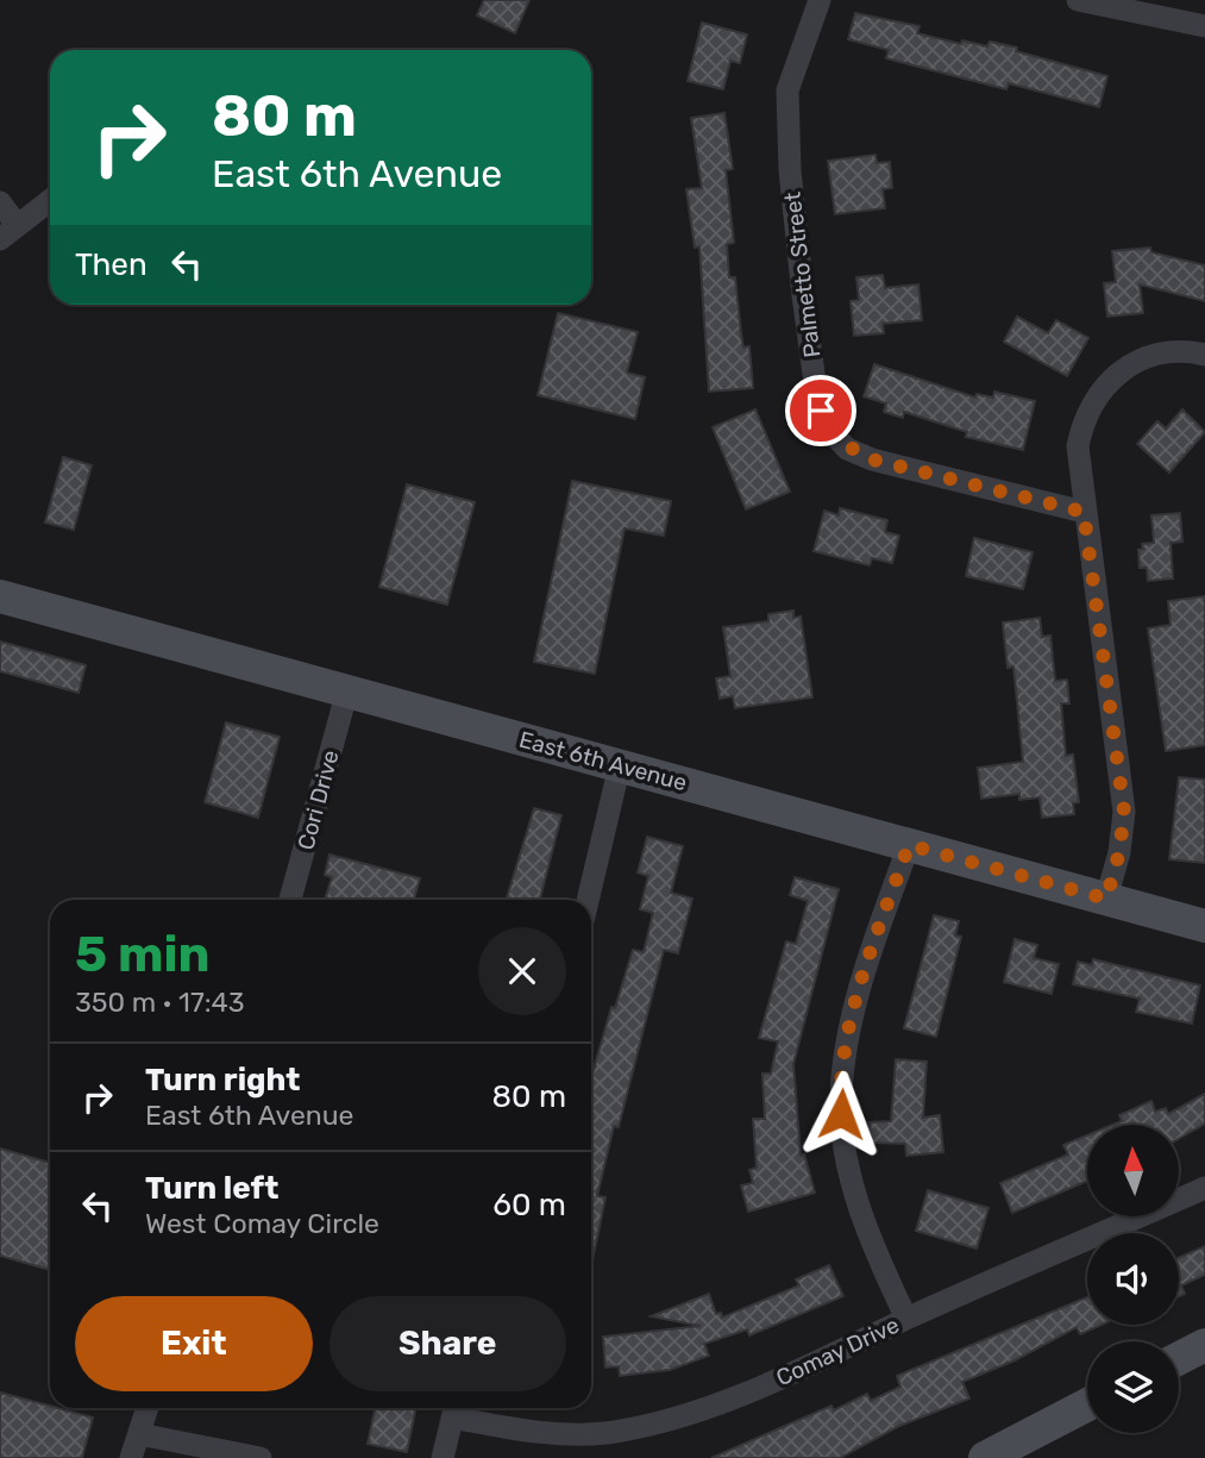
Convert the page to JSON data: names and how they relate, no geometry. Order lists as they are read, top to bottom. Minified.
{"streets":{"main road":["East 6th Avenue"],"street":["Palmetto Street","Cori Drive","Comay Drive"]},"crossings":[["East 6th Avenue","Cori Drive"]],"north":"top","page":{"turn":["80 m","East 6th Avenue"],"then":"Then","heading":["5 min","350 m · 17:43"],"list":[{"name":"Turn right","note":"East 6th Avenue","value":"80 m"},{"name":"Turn left","note":"West Comay Circle","value":"60 m"}],"buttons":["Exit","Share"]}}
